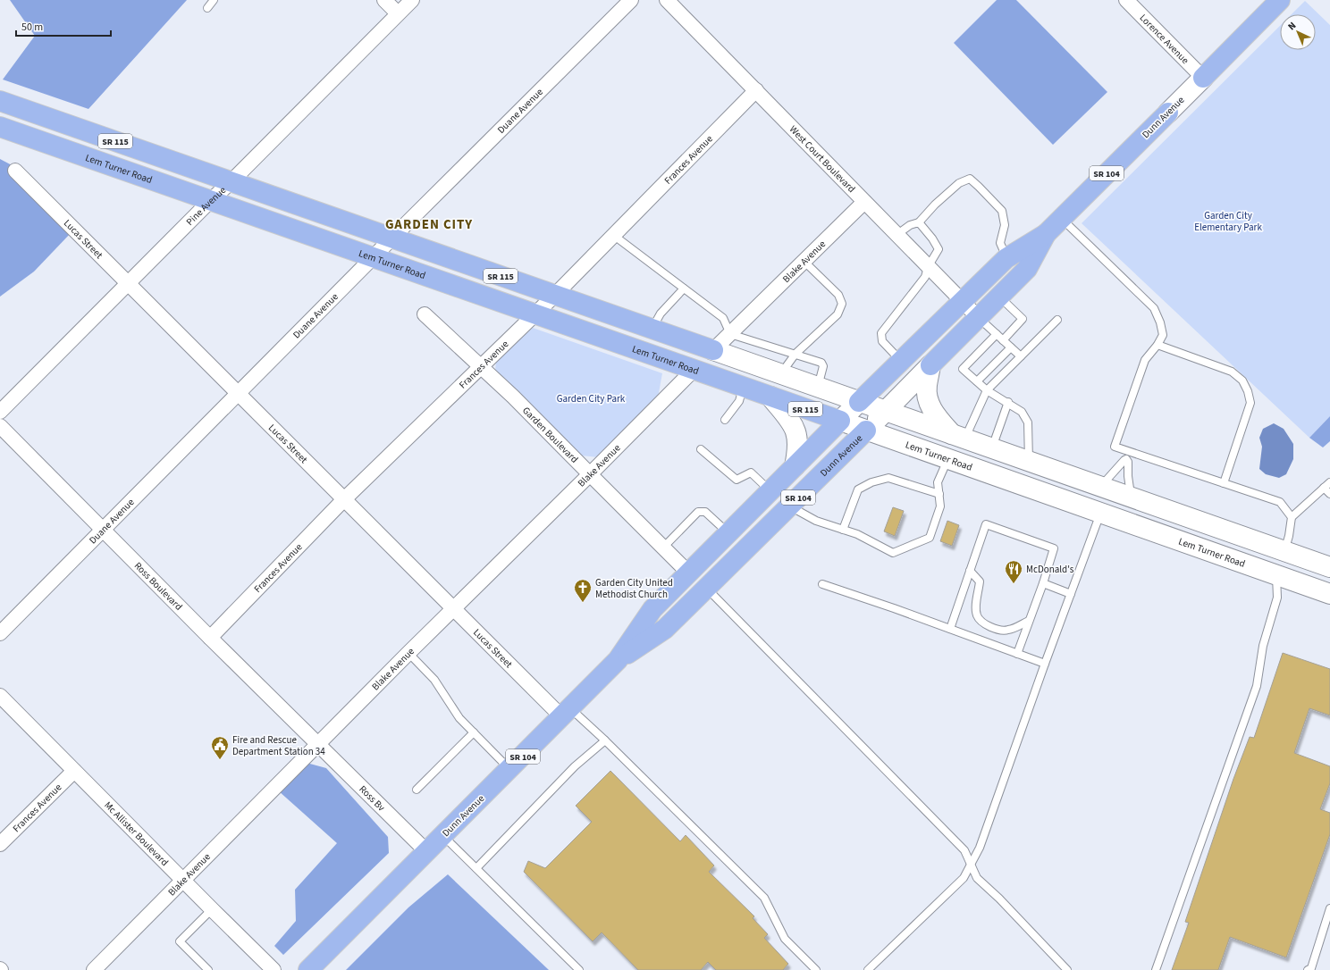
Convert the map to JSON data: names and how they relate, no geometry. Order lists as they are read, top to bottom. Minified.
{"streets":{"main road":["Dunn Avenue","SR 115","Lem Turner Road","SR 104"],"street":["Lorence Avenue","Duane Avenue","West Court Boulevard","Frances Avenue","Pine Avenue","Lucas Street","Blake Avenue","Garden Boulevard","Ross Boulevard","Ross Bv","Mc Allister Boulevard"]},"crossings":[["Lorence Avenue","Dunn Avenue"],["Duane Avenue","SR 115"],["Duane Avenue","Lem Turner Road"],["Duane Avenue","Lucas Street"],["Duane Avenue","Ross Boulevard"],["Dunn Avenue","SR 115"],["Dunn Avenue","West Court Boulevard"],["Dunn Avenue","Lem Turner Road"],["Dunn Avenue","Lucas Street"],["Dunn Avenue","Garden Boulevard"],["Dunn Avenue","Ross Bv"],["SR 115","Frances Avenue"],["SR 115","Pine Avenue"],["SR 115","Blake Avenue"],["West Court Boulevard","Frances Avenue"],["West Court Boulevard","Blake Avenue"],["Frances Avenue","Lem Turner Road"],["Frances Avenue","Lucas Street"],["Frances Avenue","Garden Boulevard"],["Frances Avenue","Ross Boulevard"],["Frances Avenue","Mc Allister Boulevard"],["Lem Turner Road","Pine Avenue"],["Lem Turner Road","Blake Avenue"],["Pine Avenue","Lucas Street"],["Lucas Street","Blake Avenue"],["Blake Avenue","Garden Boulevard"],["Blake Avenue","Ross Boulevard"],["Blake Avenue","Ross Bv"],["Blake Avenue","Mc Allister Boulevard"],["Ross Boulevard","Ross Bv"]],"districts":["GARDEN CITY"],"parks":["Garden City Elementary Park","Garden City Park"],"places":{"restaurant":["McDonald's"],"church":["Garden City United Methodist Church"],"public building":["Fire and Rescue Department Station 34"]},"scale_bar":"50 m","north":"top left"}
